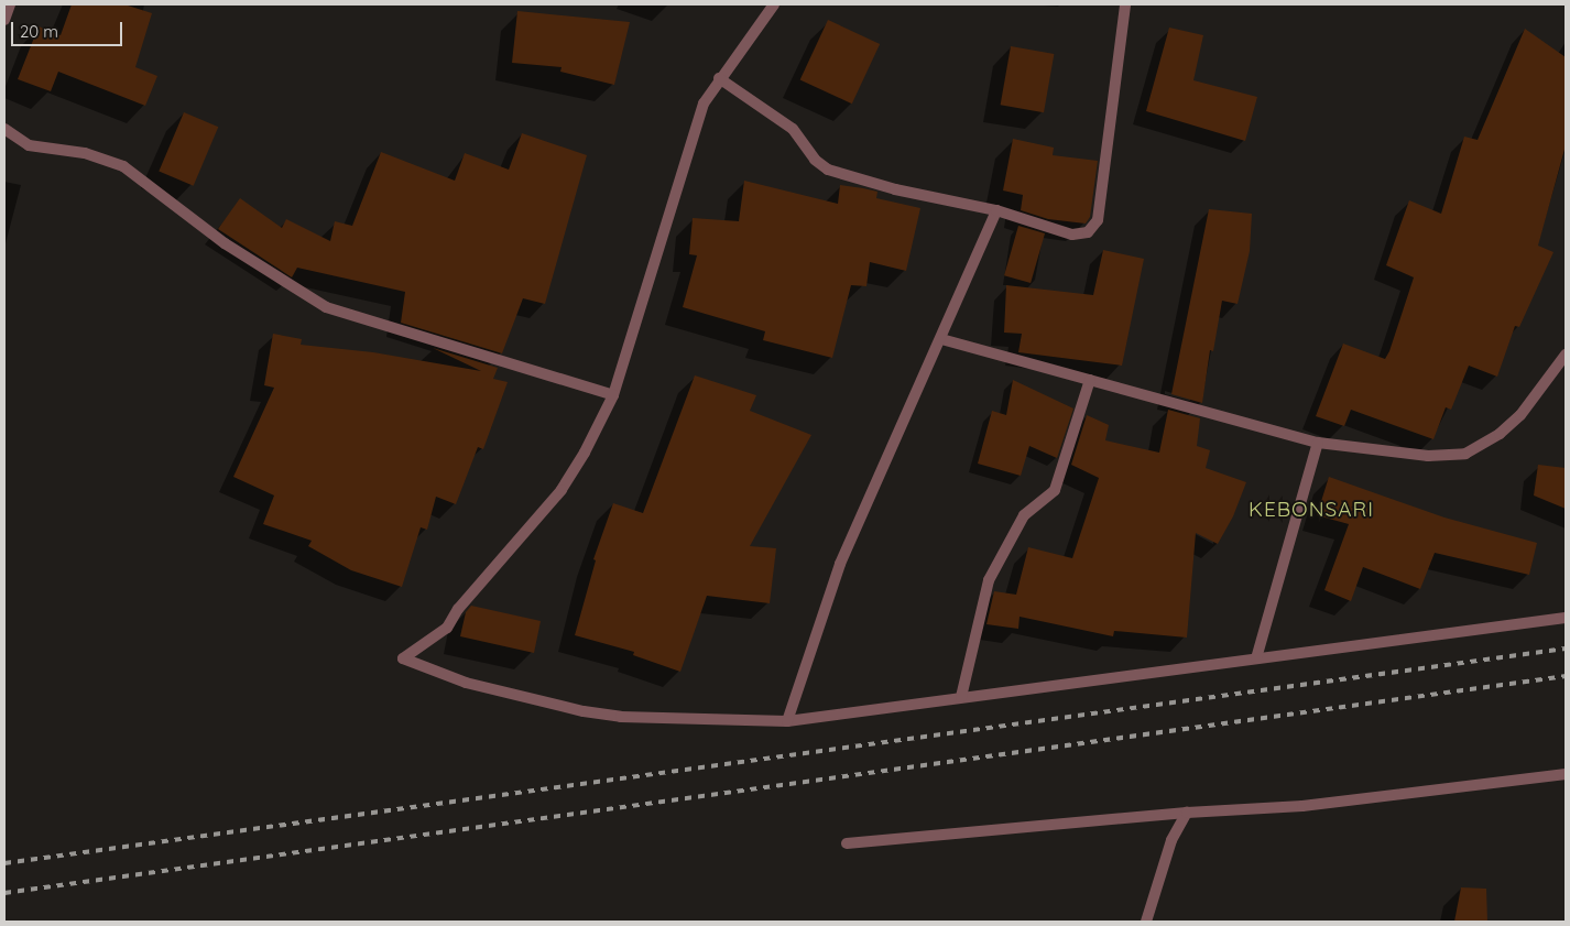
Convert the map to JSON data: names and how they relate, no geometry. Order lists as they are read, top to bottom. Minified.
{"districts":["KEBONSARI"],"scale_bar":"20 m"}
